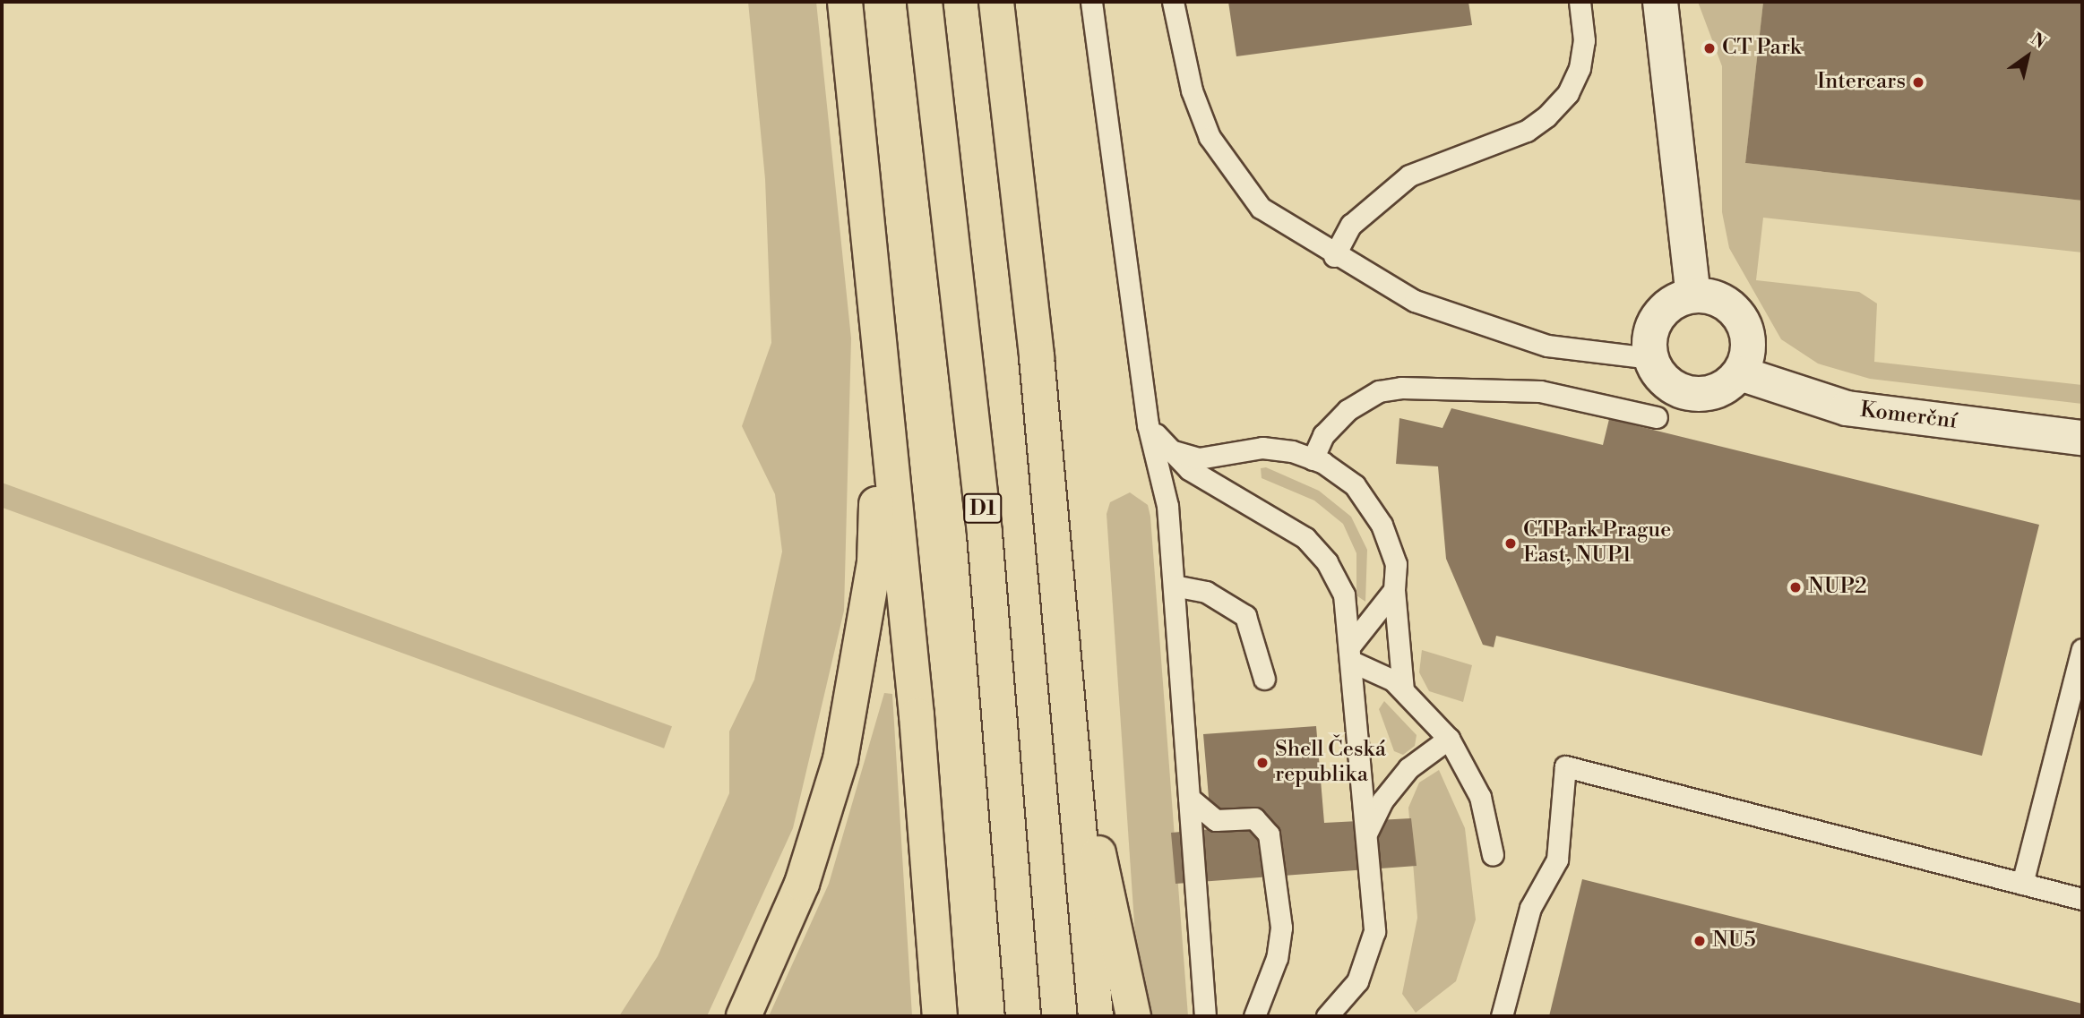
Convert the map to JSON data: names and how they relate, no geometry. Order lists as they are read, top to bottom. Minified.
{"streets":{"highway":["D1"],"street":["Komerční"]},"places":["CT Park","Intercars","CTPark Prague East, NUP1","NUP2","Shell Česká republika","NU5"],"north":"top right"}
